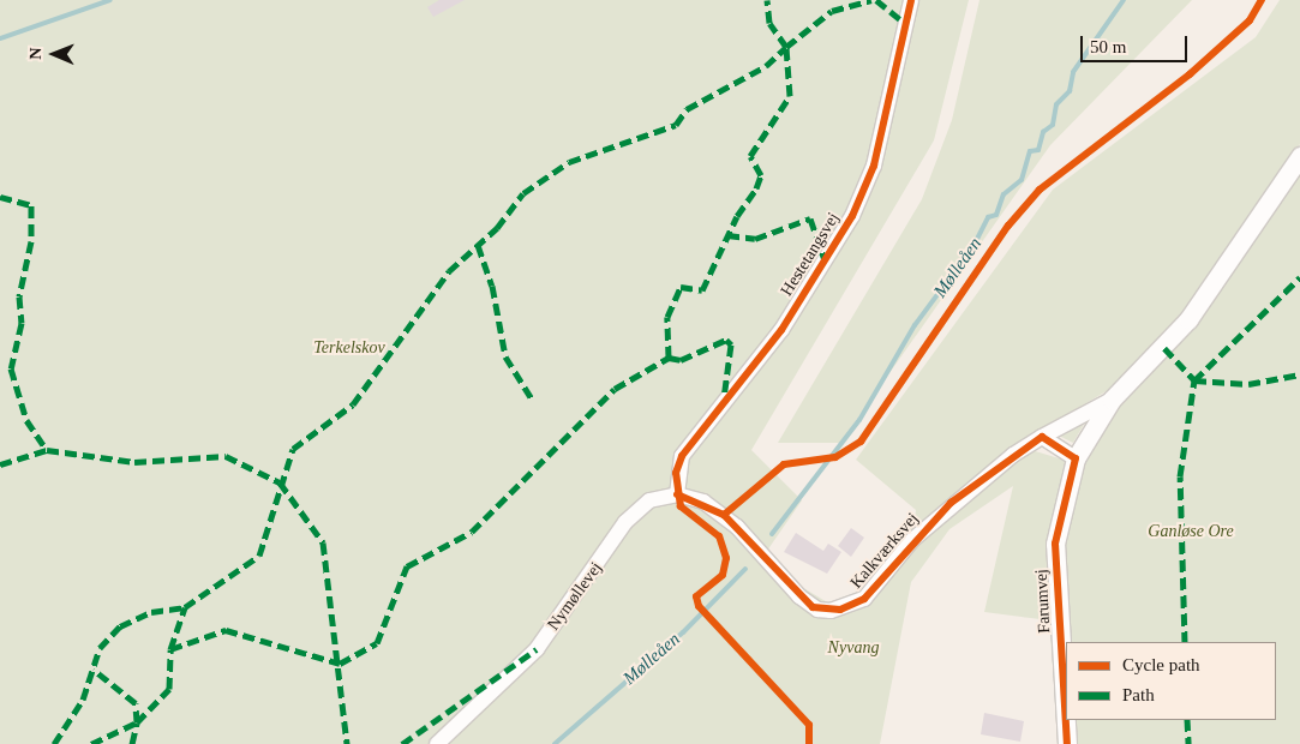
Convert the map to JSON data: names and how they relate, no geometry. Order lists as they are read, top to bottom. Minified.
{"streets":{"street":["Hestetangsvej","Kalkværksvej","Nymøllevej","Farumvej"]},"crossings":[["Hestetangsvej","Kalkværksvej"],["Hestetangsvej","Nymøllevej"],["Kalkværksvej","Nymøllevej"],["Kalkværksvej","Farumvej"]],"water":["Mølleåen"],"parks":["Terkelskov","Ganløse Ore","Nyvang"],"legend":["Cycle path","Path"],"scale_bar":"50 m","north":"left"}
